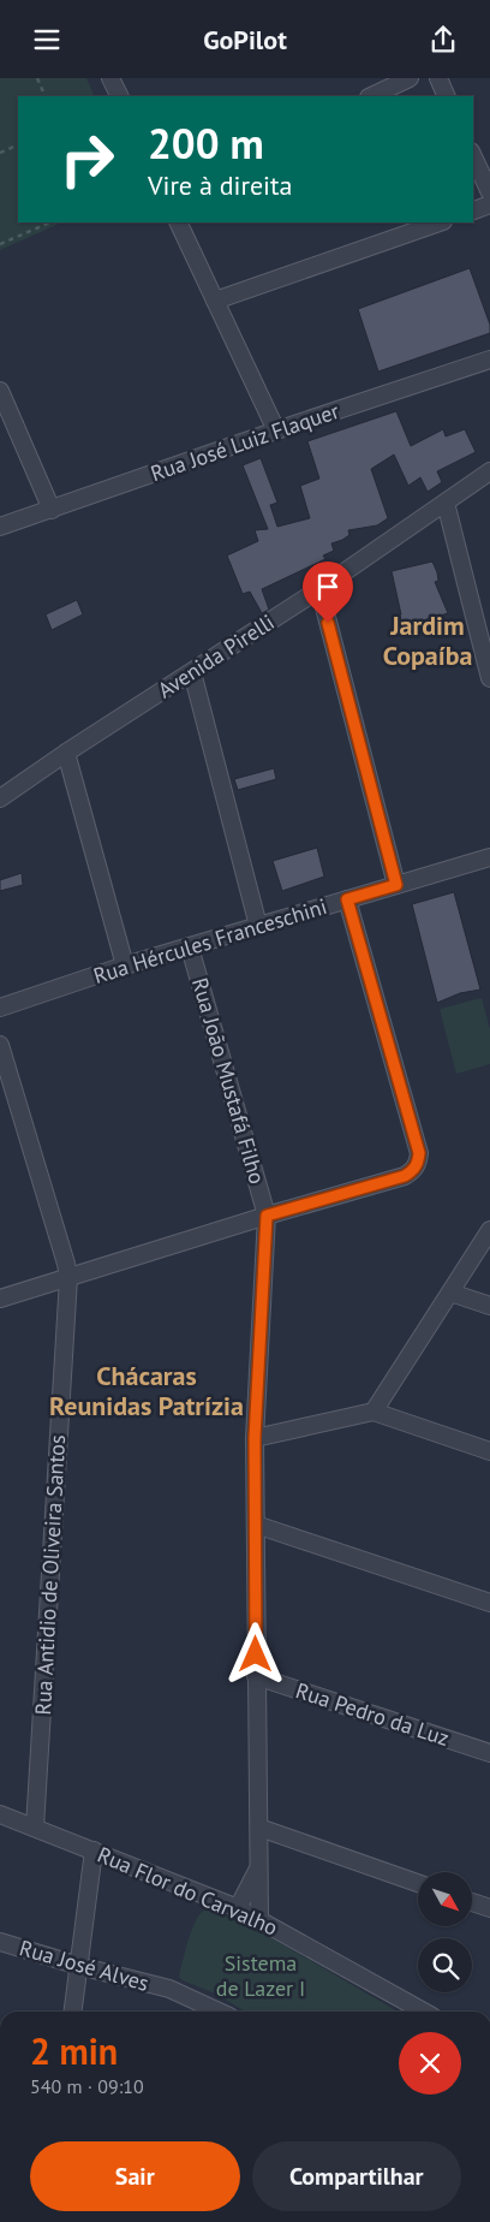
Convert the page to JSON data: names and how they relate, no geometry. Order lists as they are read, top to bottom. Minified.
{"streets":{"street":["Rua José Luiz Flaquer","Avenida Pirelli","Rua Hércules Franceschini","Rua João Mustafá Filho","Rua Antidio de Oliveira Santos","Rua Pedro da Luz","Rua Flor do Carvalho","Rua José Alves"]},"crossings":[["Rua Hércules Franceschini","Rua João Mustafá Filho"],["Rua João Mustafá Filho","Rua Pedro da Luz"],["Rua João Mustafá Filho","Rua Flor do Carvalho"],["Rua Antidio de Oliveira Santos","Rua Flor do Carvalho"]],"districts":["Jardim Copaíba","Chácaras Reunidas Patrízia"],"parks":["Sistema de Lazer I"],"north":"bottom right","page":{"header":"GoPilot","turn":["200 m","Vire à direita"],"heading":["2 min","540 m · 09:10"],"buttons":["Sair","Compartilhar"]}}
